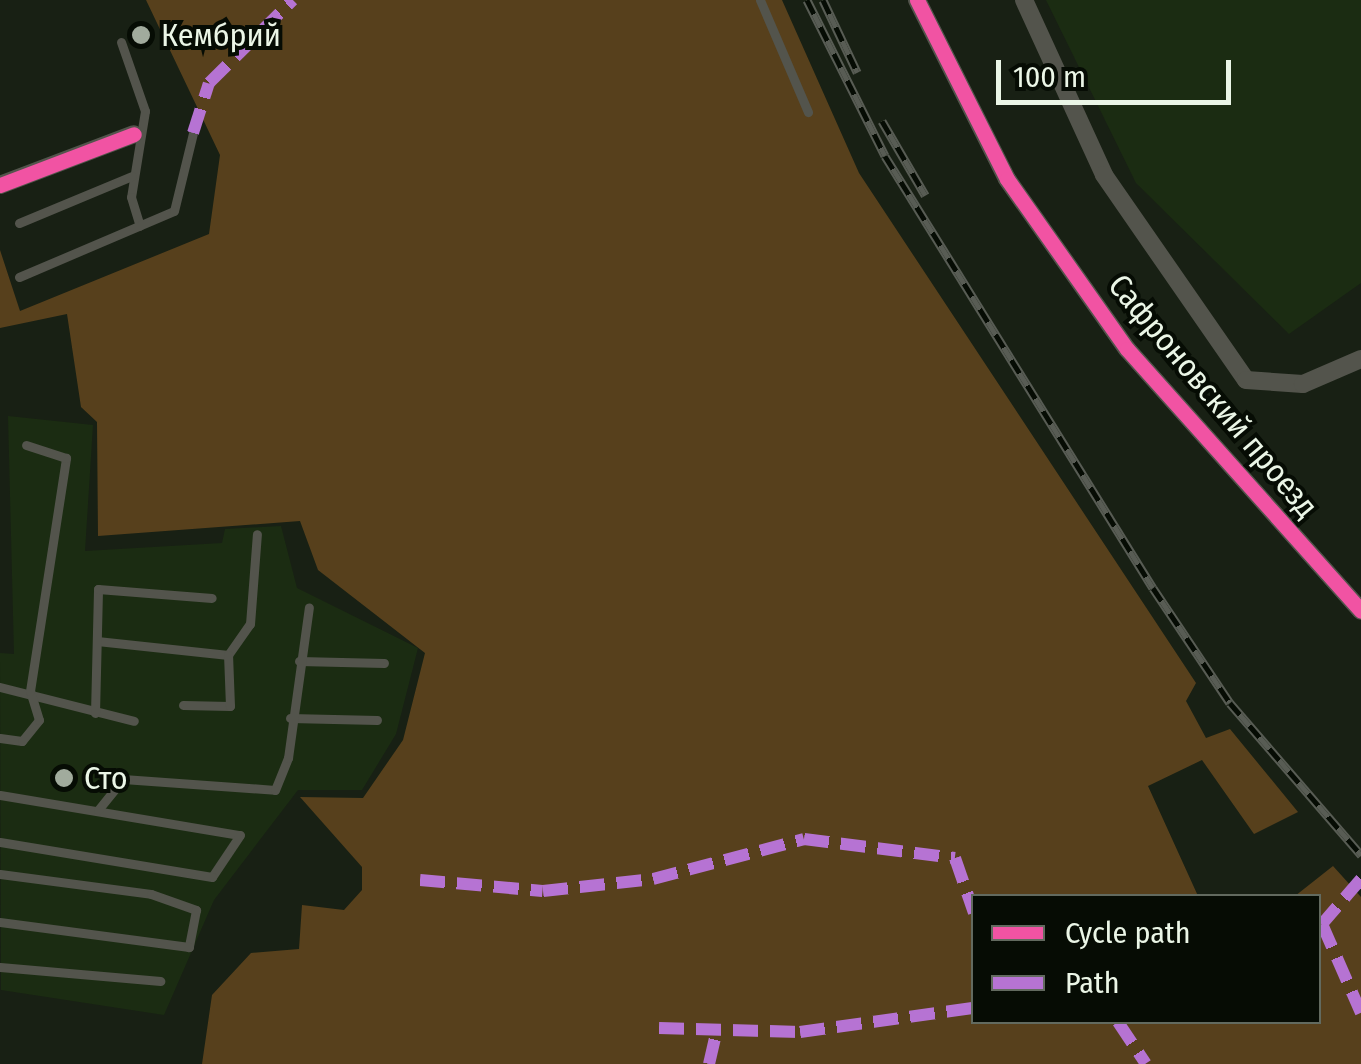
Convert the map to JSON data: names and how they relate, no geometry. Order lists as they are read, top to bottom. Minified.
{"streets":{"street":["Сафроновский проезд"]},"places":["Кембрий","Сто"],"legend":["Cycle path","Path"],"scale_bar":"100 m"}
